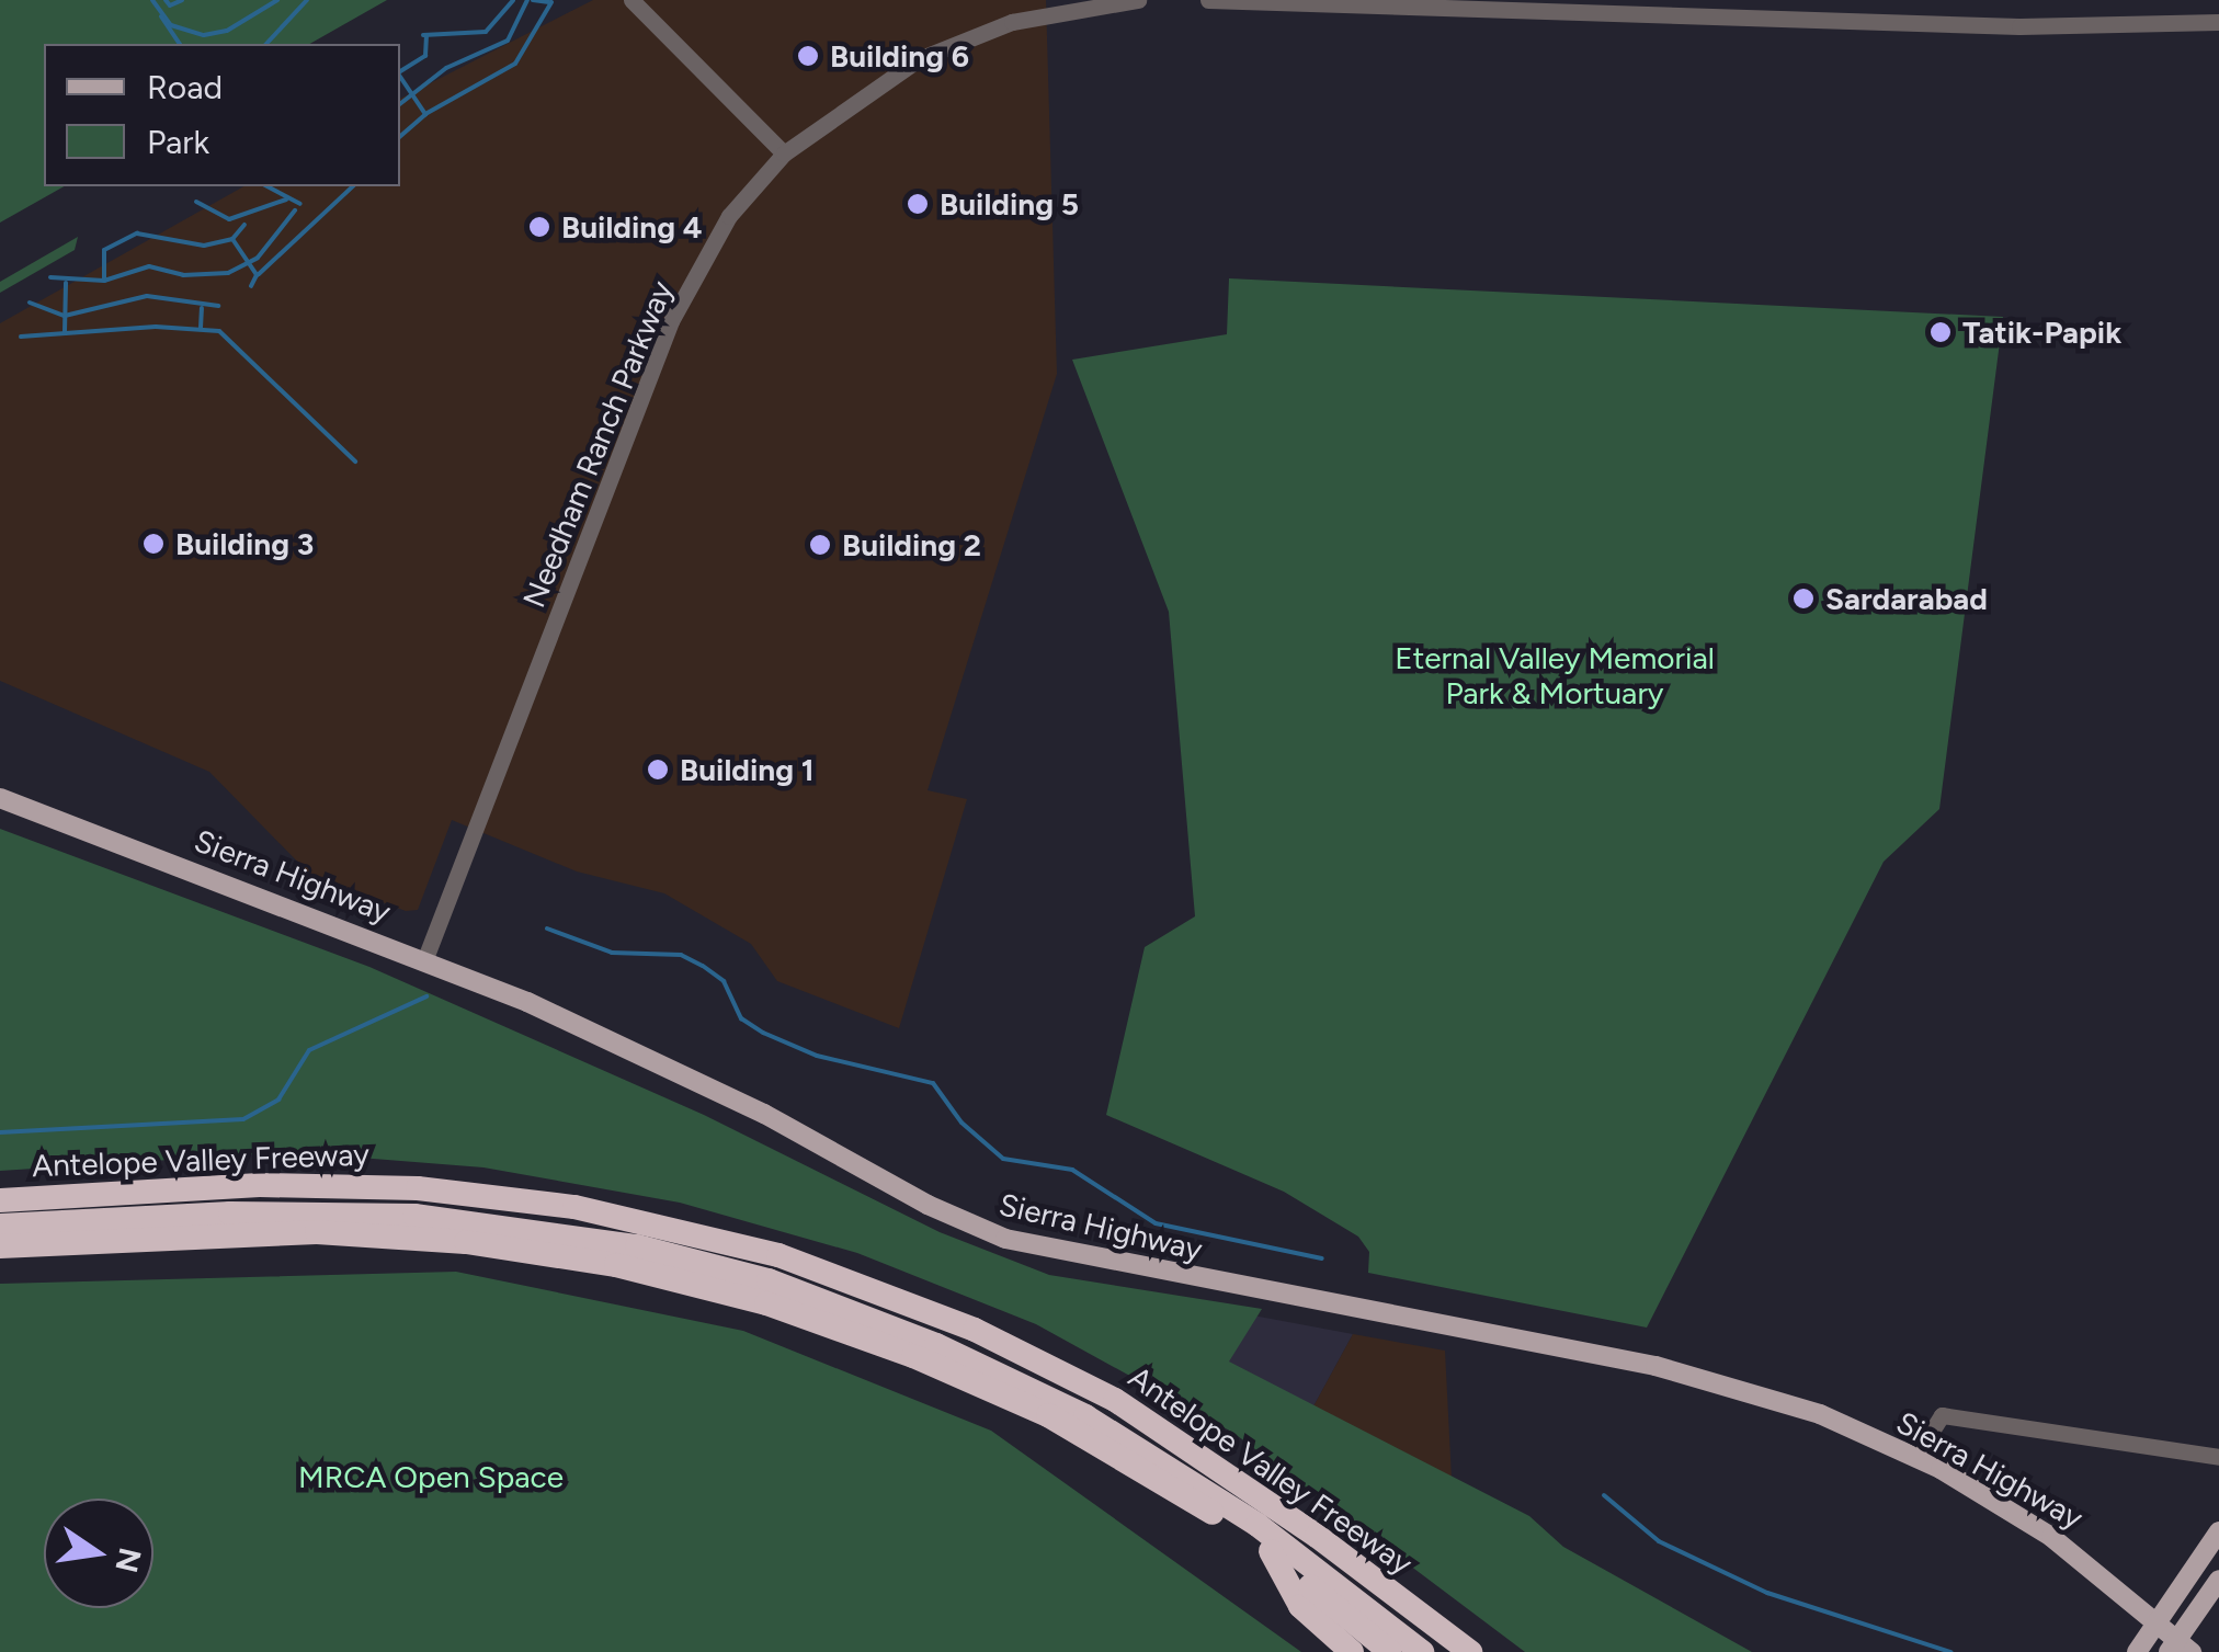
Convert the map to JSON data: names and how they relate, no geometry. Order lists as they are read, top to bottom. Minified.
{"streets":{"highway":["Antelope Valley Freeway"],"main road":["Sierra Highway"],"street":["Needham Ranch Parkway"]},"crossings":[["Needham Ranch Parkway","Sierra Highway"]],"parks":["Eternal Valley Memorial Park & Mortuary","MRCA Open Space"],"places":["Building 6","Building 5","Building 4","Tatik-Papik","Building 3","Building 2","Sardarabad","Building 1"],"legend":["Road","Park"],"north":"right"}
